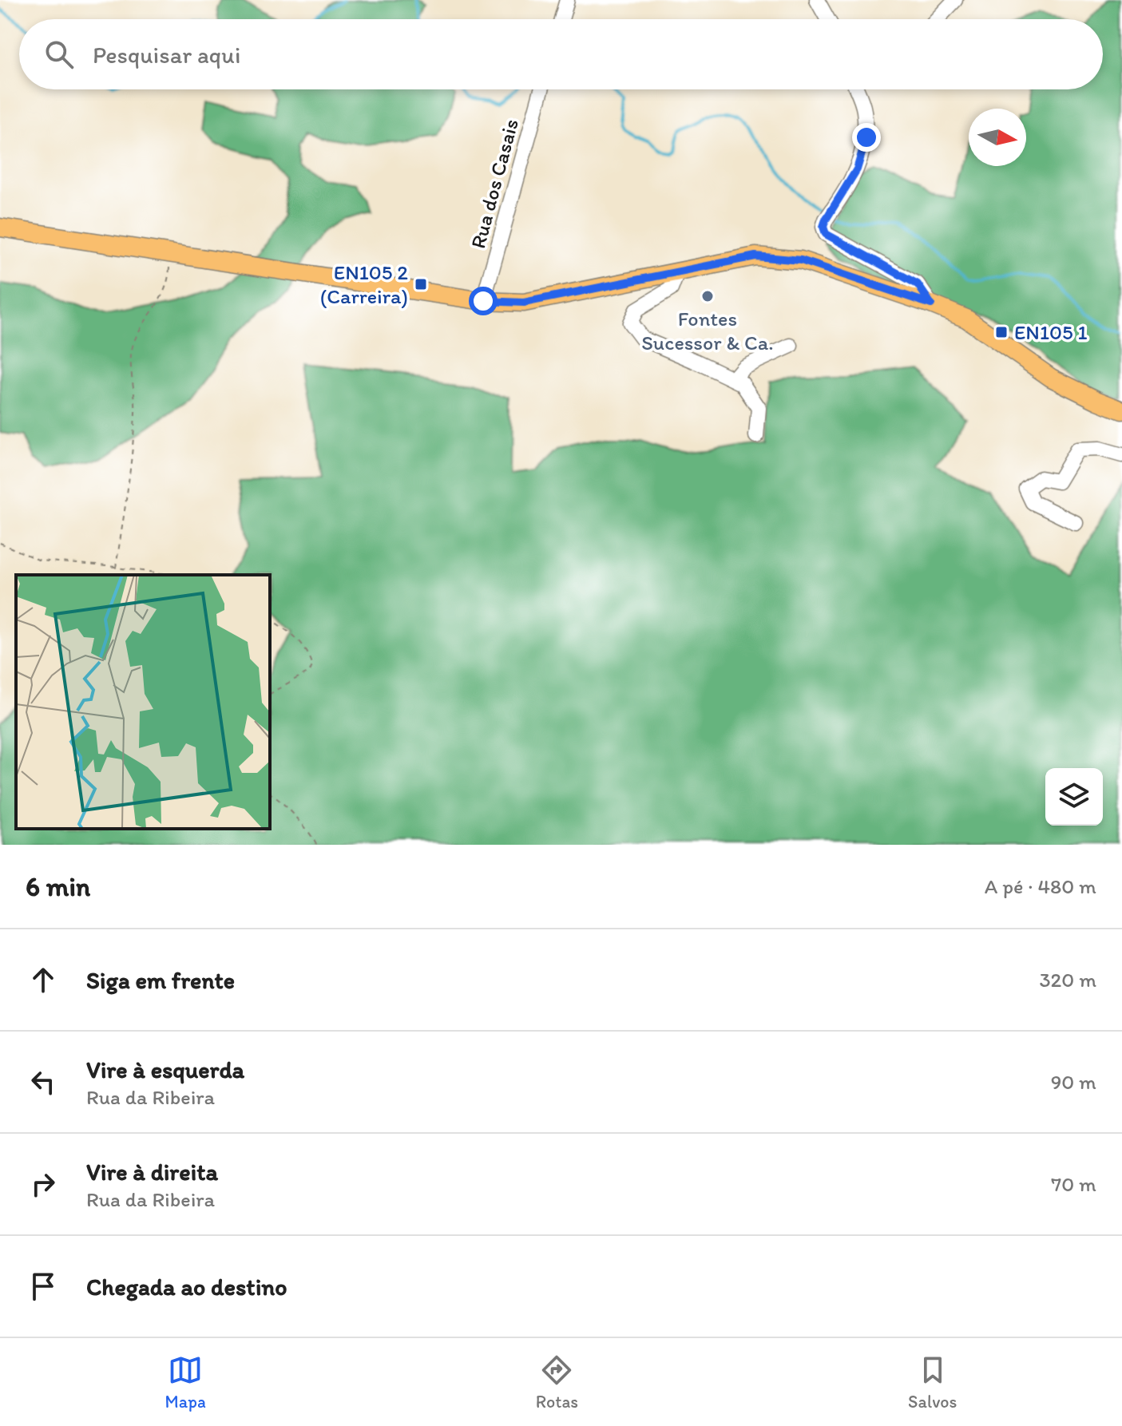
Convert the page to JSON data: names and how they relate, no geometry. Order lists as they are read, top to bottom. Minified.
{"streets":{"street":["Rua dos Casais"]},"places":{"transit":["EN105 2 (Carreira)","EN105 1"],"other":["Fontes Sucessor & Ca."]},"north":"right","page":{"search":"Pesquisar aqui","heading":["6 min","A pé · 480 m"],"list":[["Siga em frente","320 m"],["Vire à esquerda","Rua da Ribeira","90 m"],["Vire à direita","Rua da Ribeira","70 m"],"Chegada ao destino"],"nav":["Mapa","Rotas","Salvos"]}}
